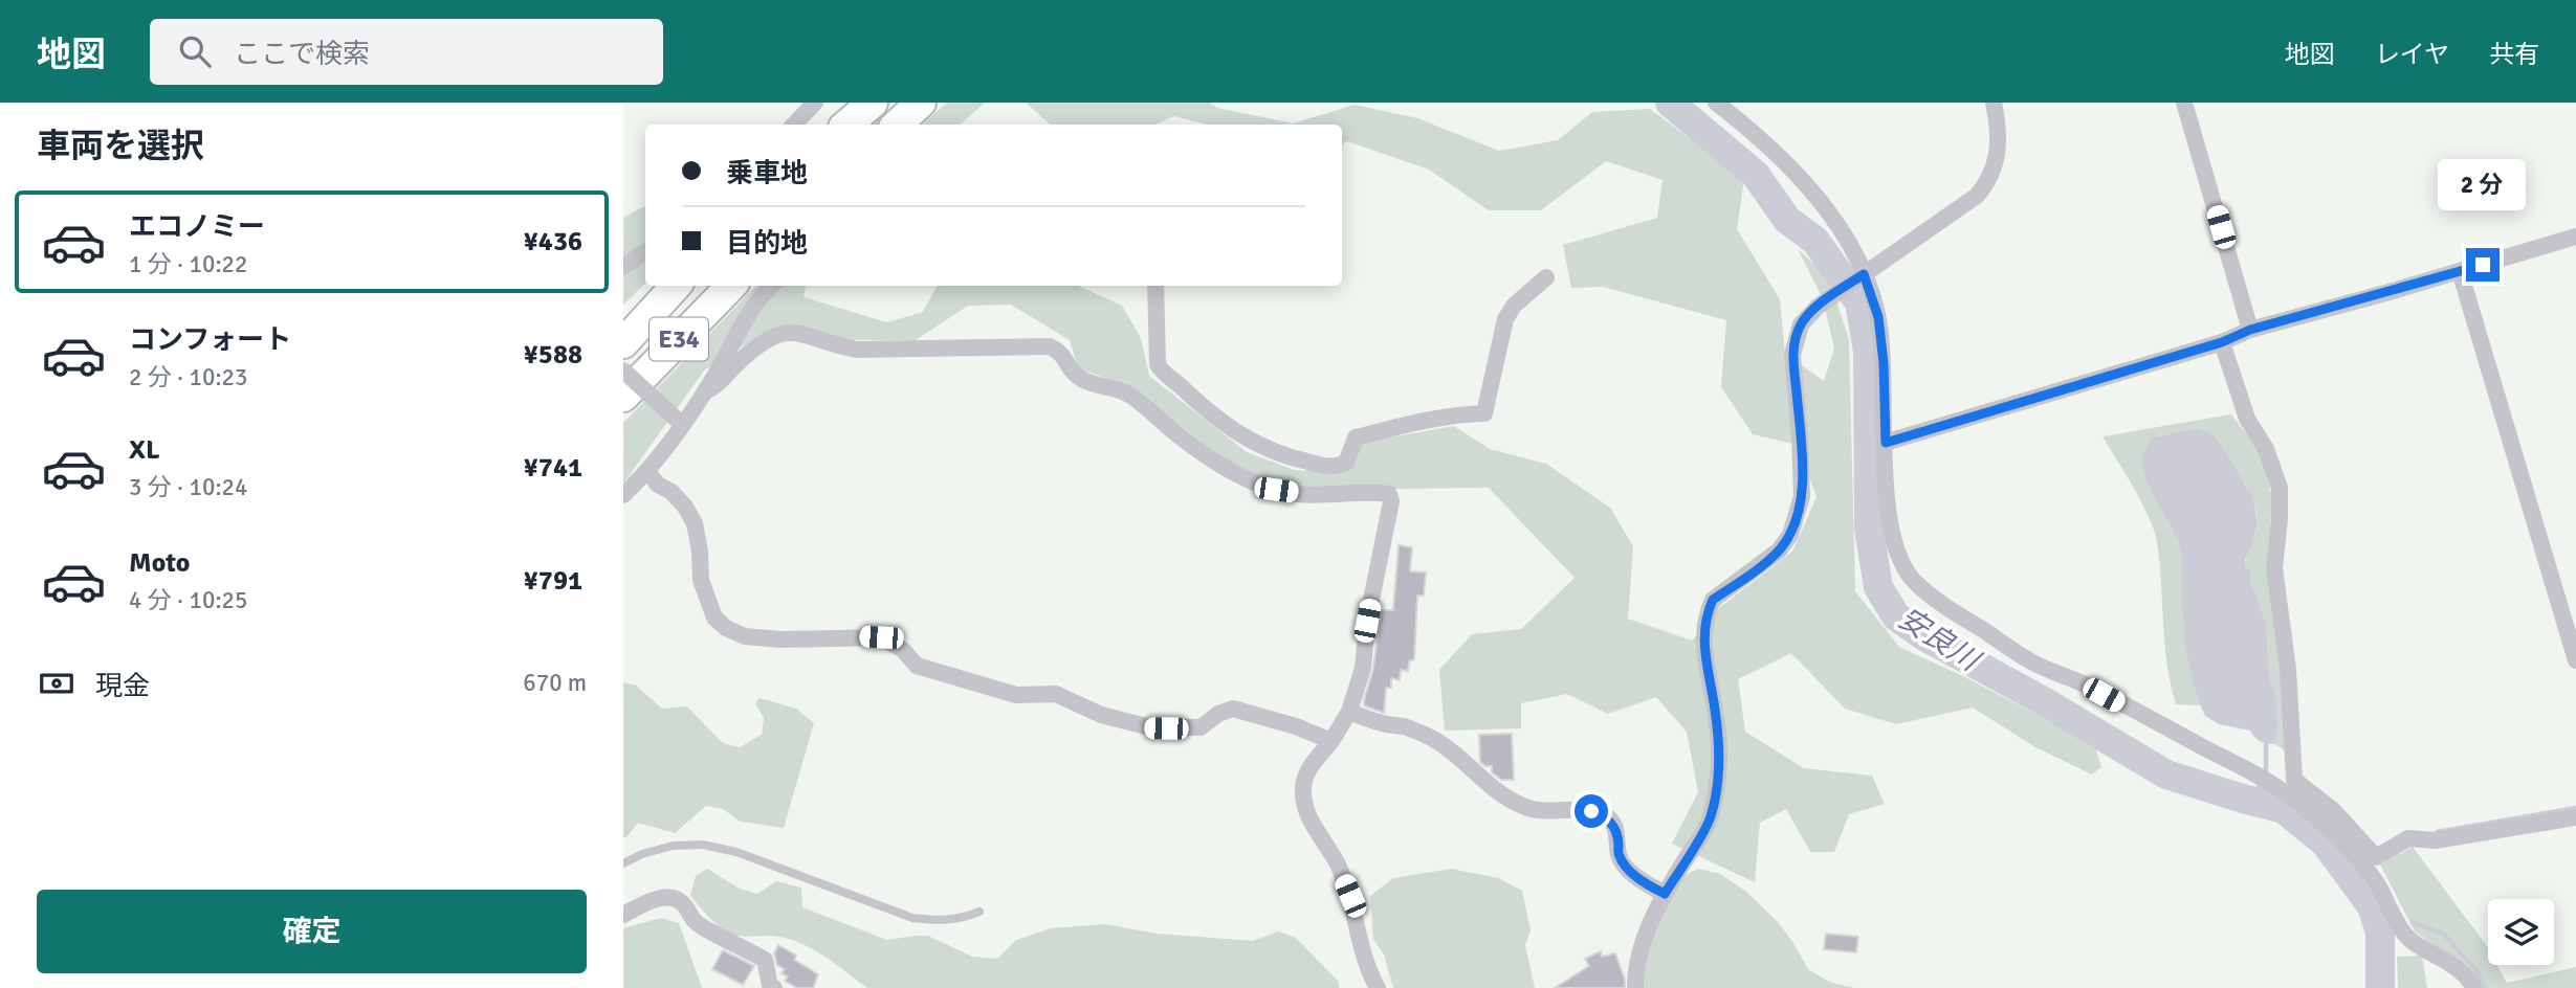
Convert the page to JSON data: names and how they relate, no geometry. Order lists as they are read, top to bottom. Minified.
{"streets":{"highway":["E34"]},"water":["安良川"],"page":{"header":"地図","search":"ここで検索","nav":["地図","レイヤ","共有"],"heading":"車両を選択","banner":["乗車地","目的地"],"bubble":"2 分","list":[{"name":"エコノミー","note":"1 分 · 10:22","value":"¥436"},{"name":"コンフォート","note":"2 分 · 10:23","value":"¥588"},{"name":"XL","note":"3 分 · 10:24","value":"¥741"},{"name":"Moto","note":"4 分 · 10:25","value":"¥791"}],"pay":["現金","670 m"],"buttons":"確定"}}
